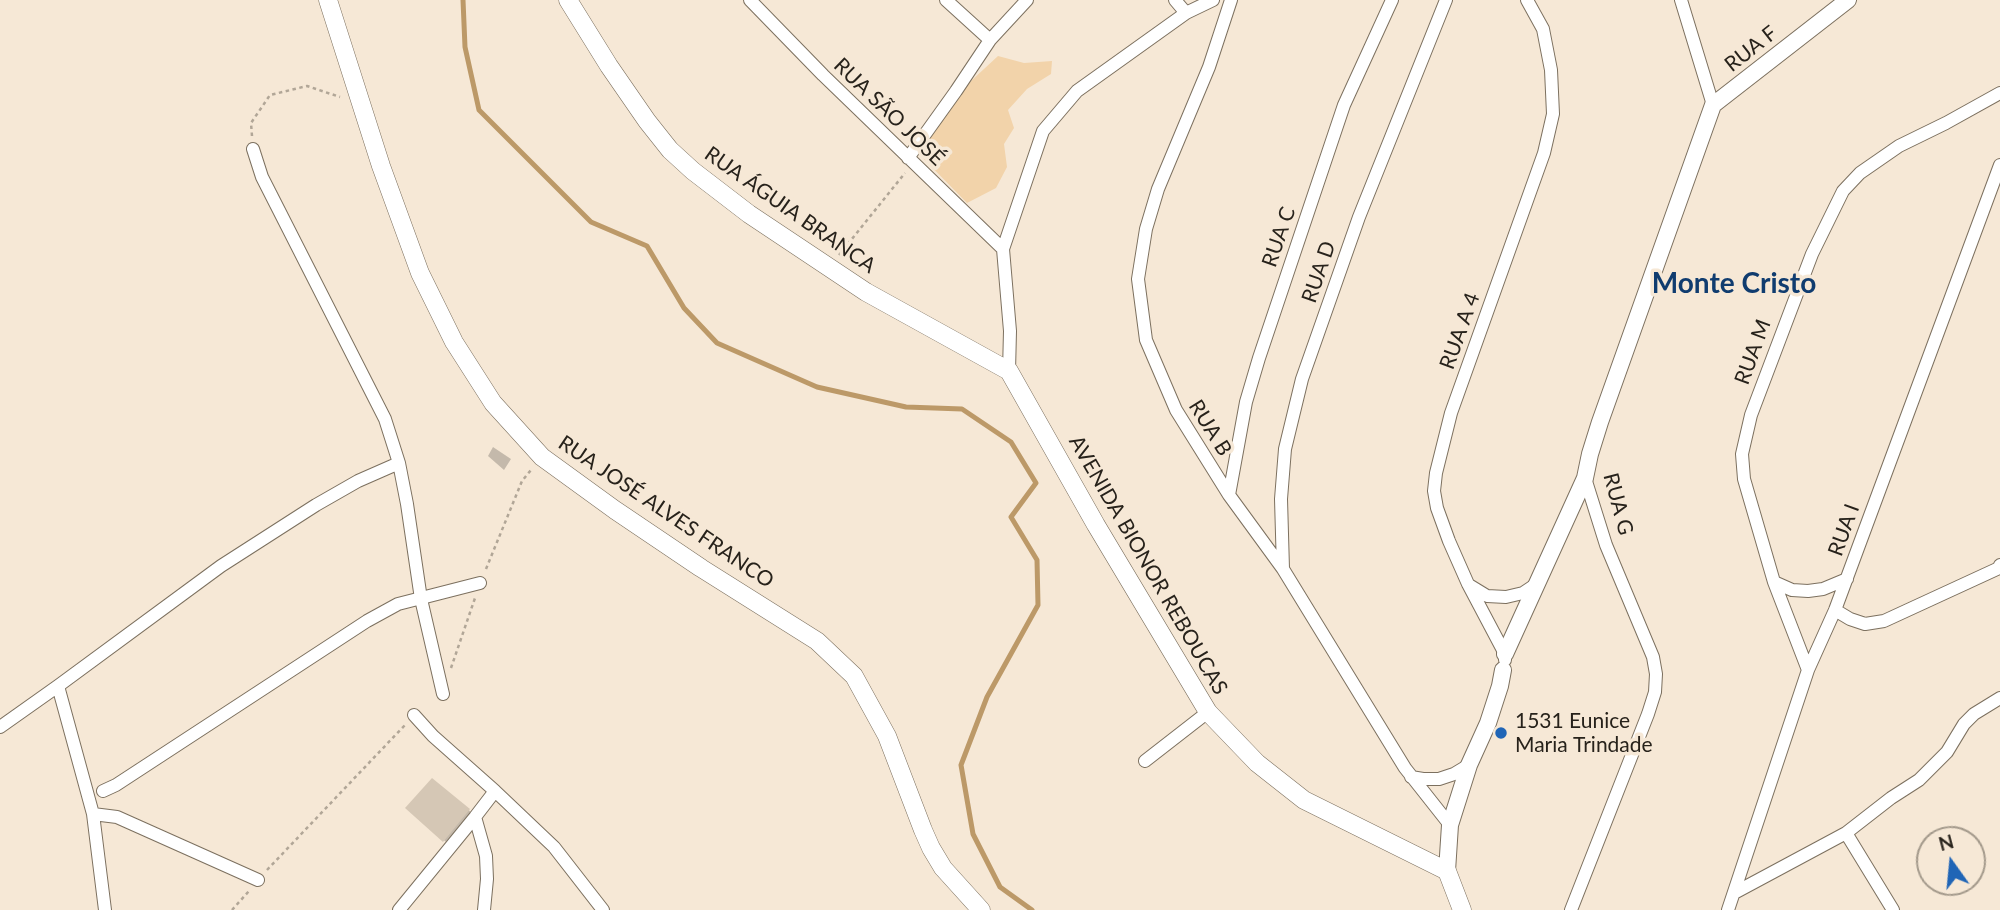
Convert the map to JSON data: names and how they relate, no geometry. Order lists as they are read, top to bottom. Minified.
{"streets":{"main road":["RUA ÁGUIA BRANCA","RUA JOSÉ ALVES FRANCO","AVENIDA BIONOR REBOUCAS"],"street":["RUA F","RUA SÃO JOSÉ","RUA C","RUA D","RUA A 4","RUA M","RUA B","RUA G","RUA I"]},"crossings":[["RUA F","RUA G"],["RUA ÁGUIA BRANCA","AVENIDA BIONOR REBOUCAS"],["RUA C","RUA B"],["RUA D","RUA B"],["RUA M","RUA I"]],"districts":["Monte Cristo"],"places":["1531 Eunice Maria Trindade"],"north":"top"}
